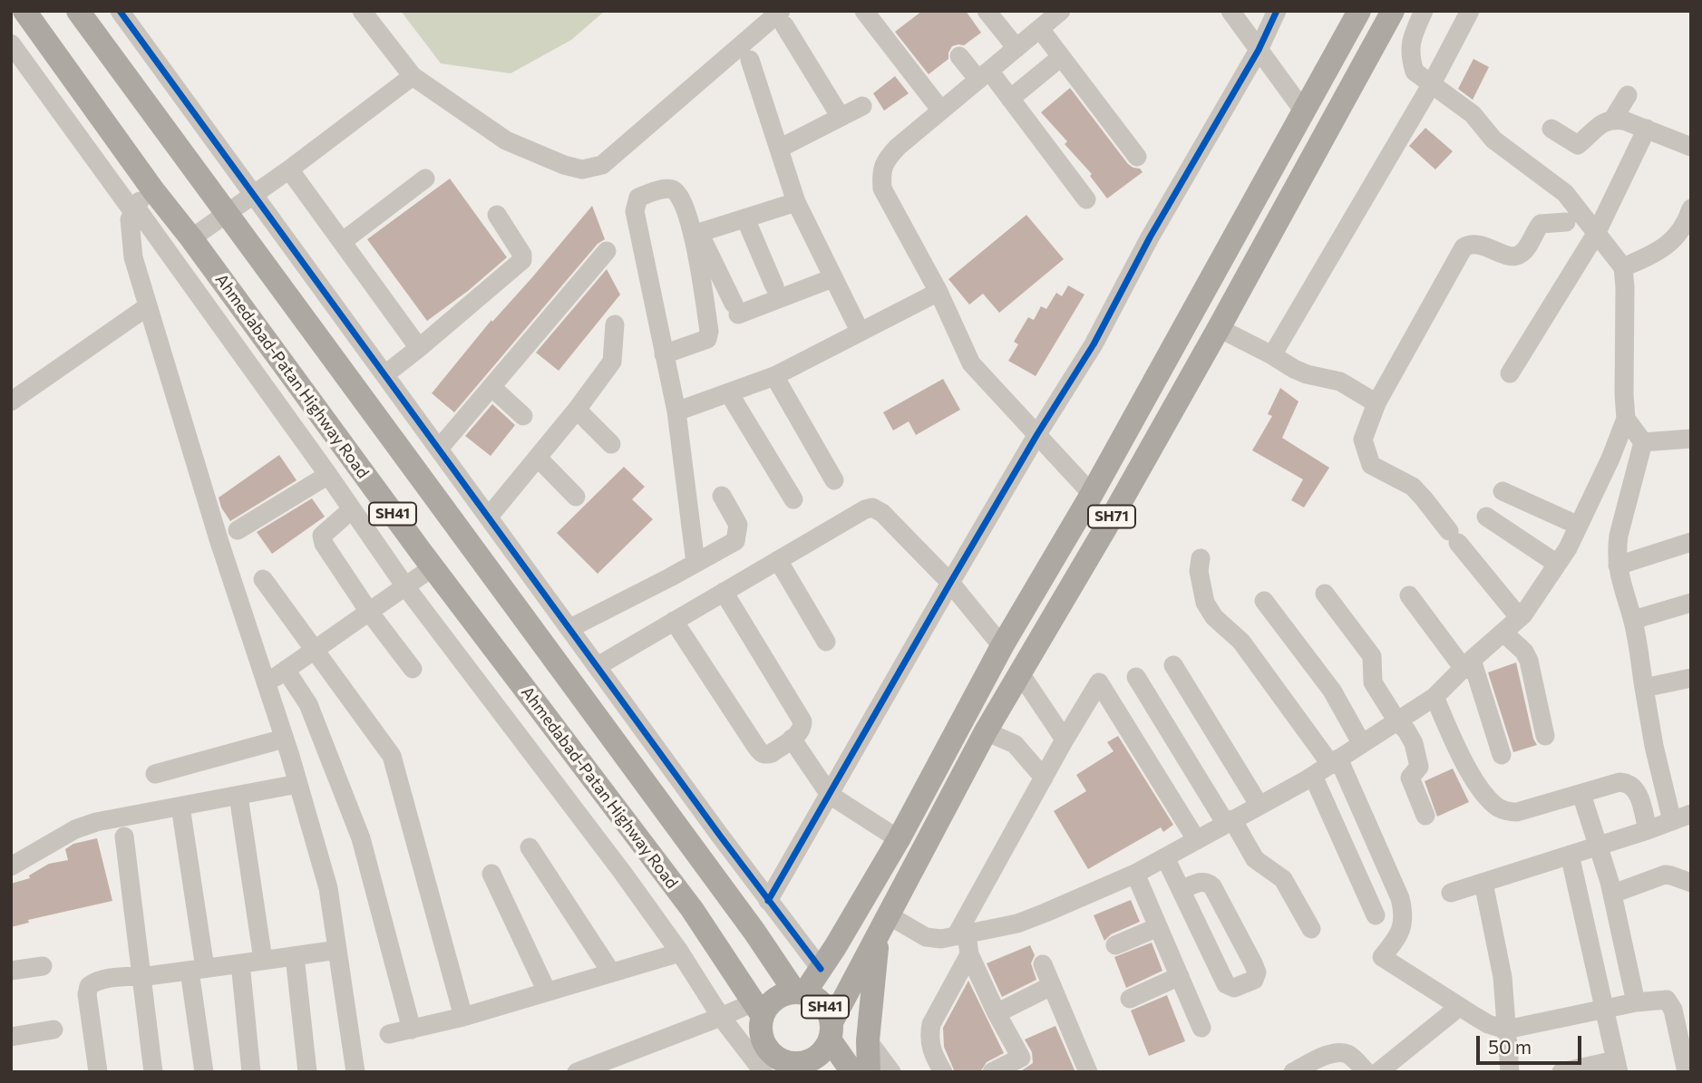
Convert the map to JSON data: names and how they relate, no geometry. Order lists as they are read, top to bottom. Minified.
{"streets":{"main road":["Ahmedabad-Patan Highway Road","SH41","SH71"]},"crossings":[["Ahmedabad-Patan Highway Road","SH41"],["Ahmedabad-Patan Highway Road","SH71"],["SH41","SH71"]],"scale_bar":"50 m"}
